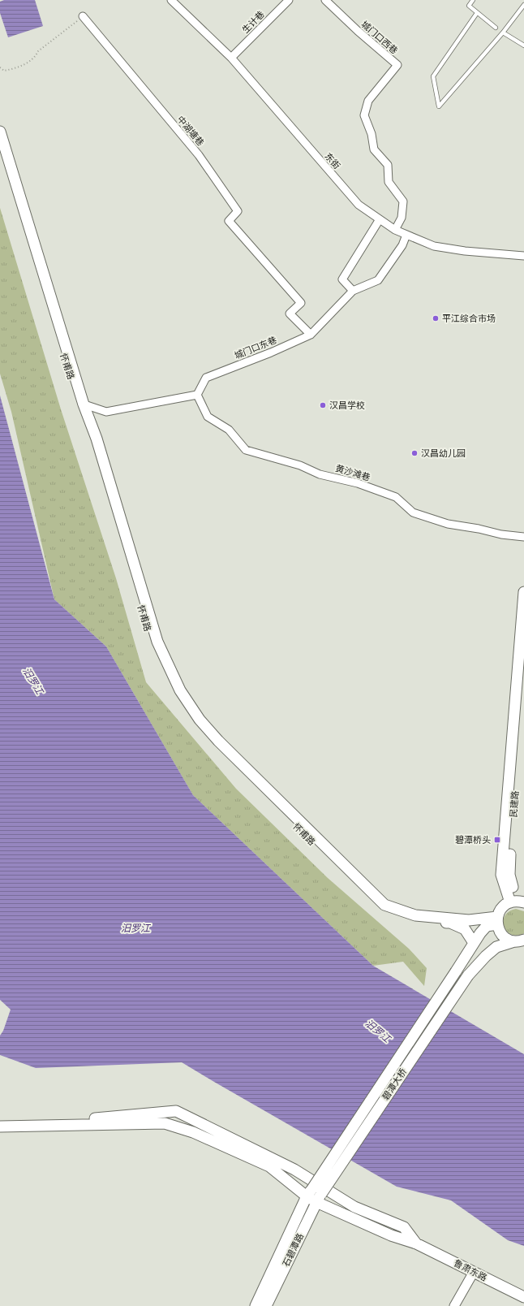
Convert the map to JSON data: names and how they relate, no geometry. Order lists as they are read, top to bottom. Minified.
{"streets":{"main road":["怀甫路","民建路","碧潭大桥","石碧潭路","鲁肃东路"],"street":["生计巷","城门口西巷","中湖塘巷","东街","城门口东巷","黄沙滩巷"]},"crossings":[["生计巷","东街"],["城门口西巷","东街"],["中湖塘巷","城门口东巷"],["东街","城门口东巷"],["城门口东巷","黄沙滩巷"],["碧潭大桥","石碧潭路"],["碧潭大桥","鲁肃东路"],["石碧潭路","鲁肃东路"]],"water":["汨罗江"],"places":{"other":["平江综合市场","汉昌学校","汉昌幼儿园"],"transit":["碧潭桥头"]}}
